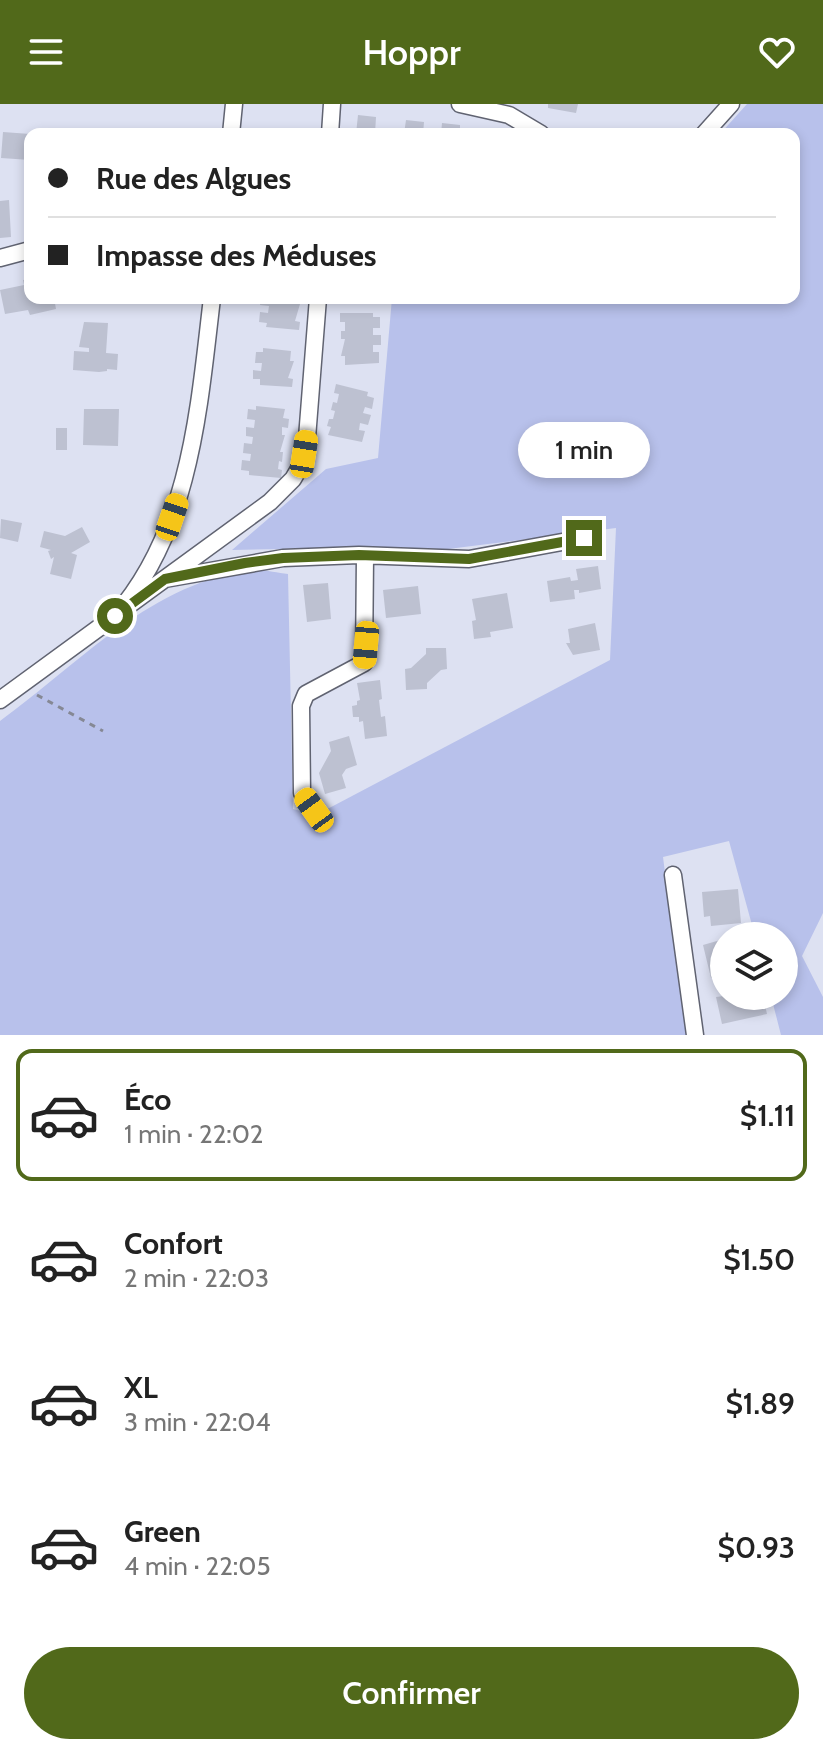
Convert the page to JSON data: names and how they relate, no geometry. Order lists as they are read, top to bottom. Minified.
{"page":{"header":"Hoppr","banner":["Rue des Algues","Impasse des Méduses"],"bubble":"1 min","list":[{"name":"Éco","note":"1 min · 22:02","value":"$1.11"},{"name":"Confort","note":"2 min · 22:03","value":"$1.50"},{"name":"XL","note":"3 min · 22:04","value":"$1.89"},{"name":"Green","note":"4 min · 22:05","value":"$0.93"}],"buttons":"Confirmer"}}
